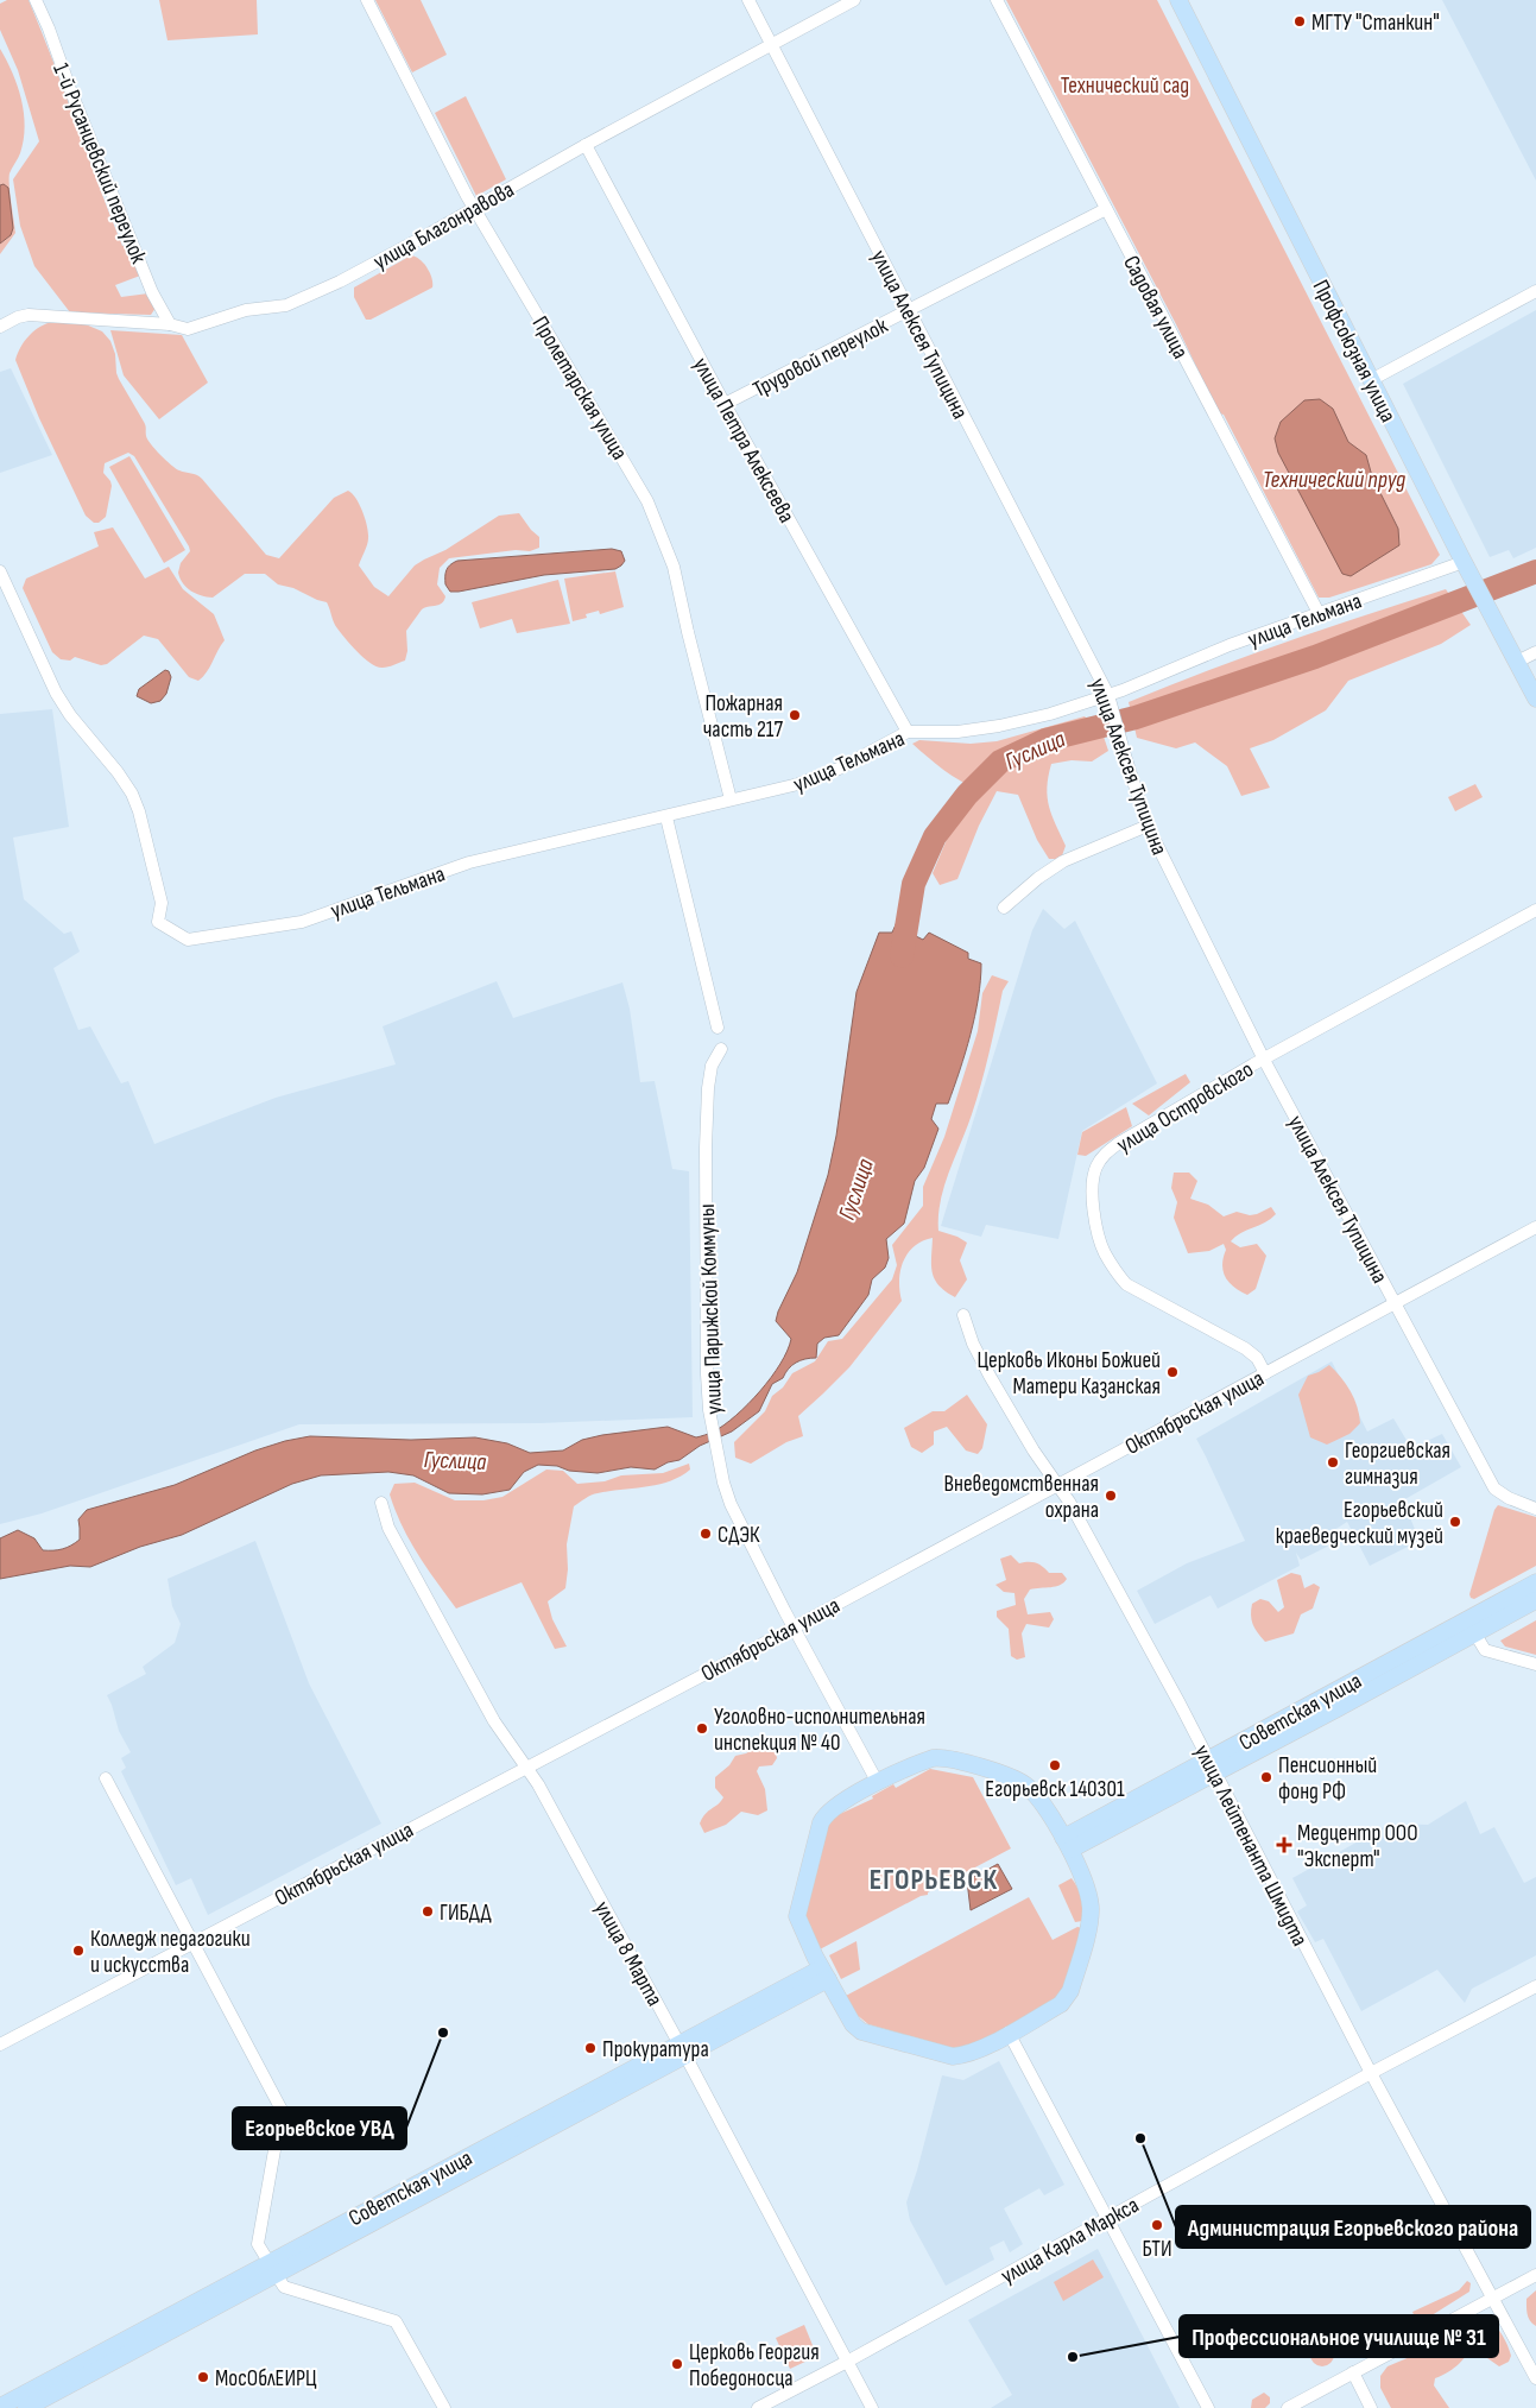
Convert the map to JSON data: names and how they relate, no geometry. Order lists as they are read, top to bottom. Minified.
{"streets":{"main road":["Профсоюзная улица","Советская улица"],"street":["1-й Русанцевский переулок","улица Благонравова","Садовая улица","улица Алексея Тупицина","Трудовой переулок","Пролетарская улица","улица Петра Алексеева","улица Тельмана","улица Островского","улица Парижской Коммуны","Октябрьская улица","улица Лейтенанта Шмидта","улица 8 Марта","улица Карла Маркса"]},"crossings":[["1-й Русанцевский переулок","улица Благонравова"],["улица Благонравова","улица Алексея Тупицина"],["улица Благонравова","Пролетарская улица"],["улица Благонравова","улица Петра Алексеева"],["Садовая улица","Трудовой переулок"],["Садовая улица","улица Тельмана"],["улица Алексея Тупицина","Трудовой переулок"],["улица Алексея Тупицина","улица Тельмана"],["улица Алексея Тупицина","улица Островского"],["улица Алексея Тупицина","Октябрьская улица"],["Профсоюзная улица","улица Тельмана"],["Трудовой переулок","улица Петра Алексеева"],["Пролетарская улица","улица Тельмана"],["улица Петра Алексеева","улица Тельмана"],["улица Островского","Октябрьская улица"],["улица Парижской Коммуны","Октябрьская улица"],["Октябрьская улица","улица Лейтенанта Шмидта"],["Октябрьская улица","улица 8 Марта"],["Советская улица","улица Лейтенанта Шмидта"],["Советская улица","улица 8 Марта"],["улица Лейтенанта Шмидта","улица Карла Маркса"],["улица 8 Марта","улица Карла Маркса"]],"districts":["ЕГОРЬЕВСК"],"water":["Технический пруд","Гуслица"],"parks":["Технический сад"],"places":{"other":["МГТУ \"Станкин\"","Пожарная часть 217","Церковь Иконы Божией Матери Казанская","Георгиевская гимназия","Вневедомственная охрана","Егорьевский краеведческий музей","СДЭК","Уголовно-исполнительная инспекция № 40","Егорьевск 140301","Пенсионный фонд РФ","ГИБДД","Колледж педагогики и искусства","Егорьевское УВД","Прокуратура","Администрация Егорьевского района","БТИ","Профессиональное училище № 31","Церковь Георгия Победоносца","MосОблЕИРЦ"],"health":["Медцентр ООО \"Эксперт\""]}}
